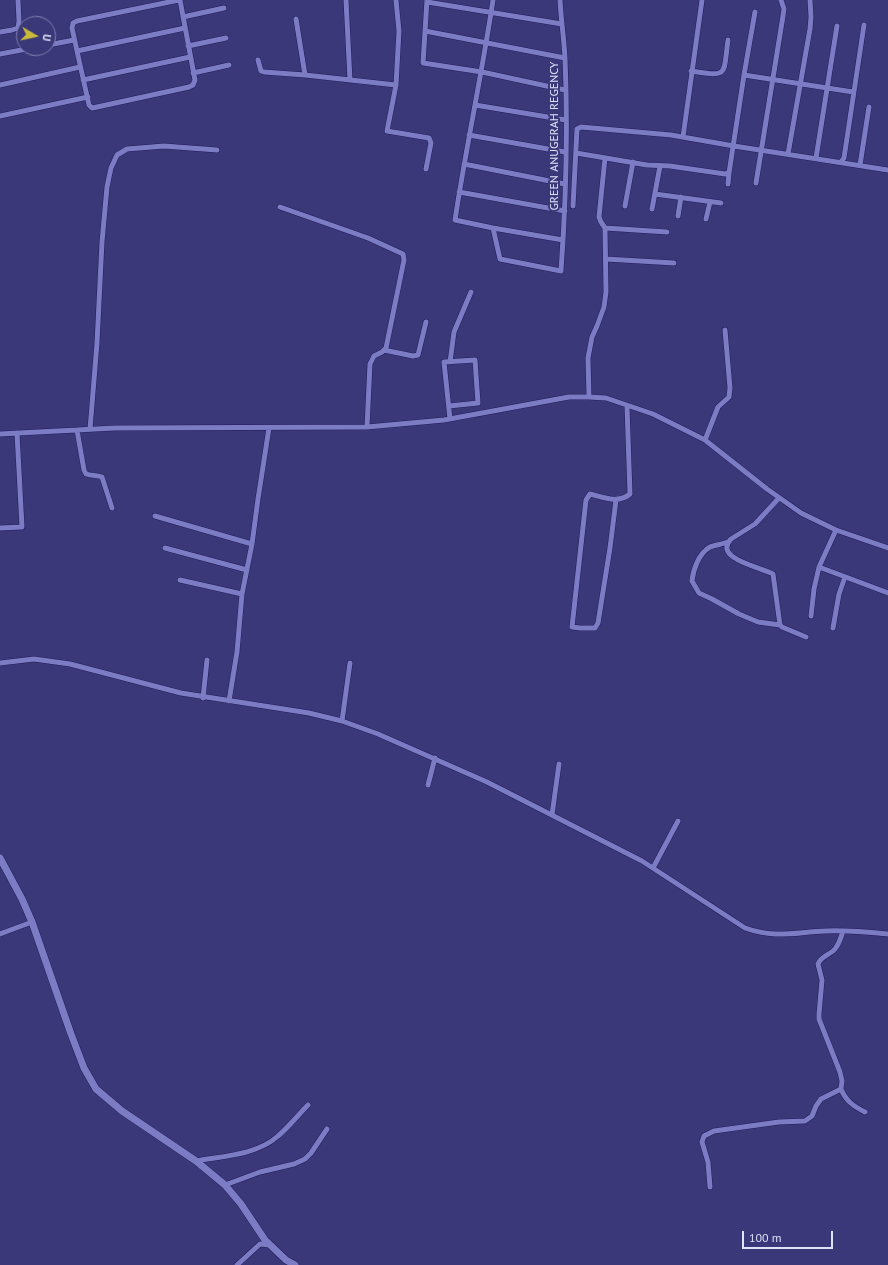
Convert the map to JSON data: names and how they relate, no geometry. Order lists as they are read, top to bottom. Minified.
{"streets":{"street":["GREEN ANUGERAH REGENCY"]},"scale_bar":"100 m","north":"right"}
